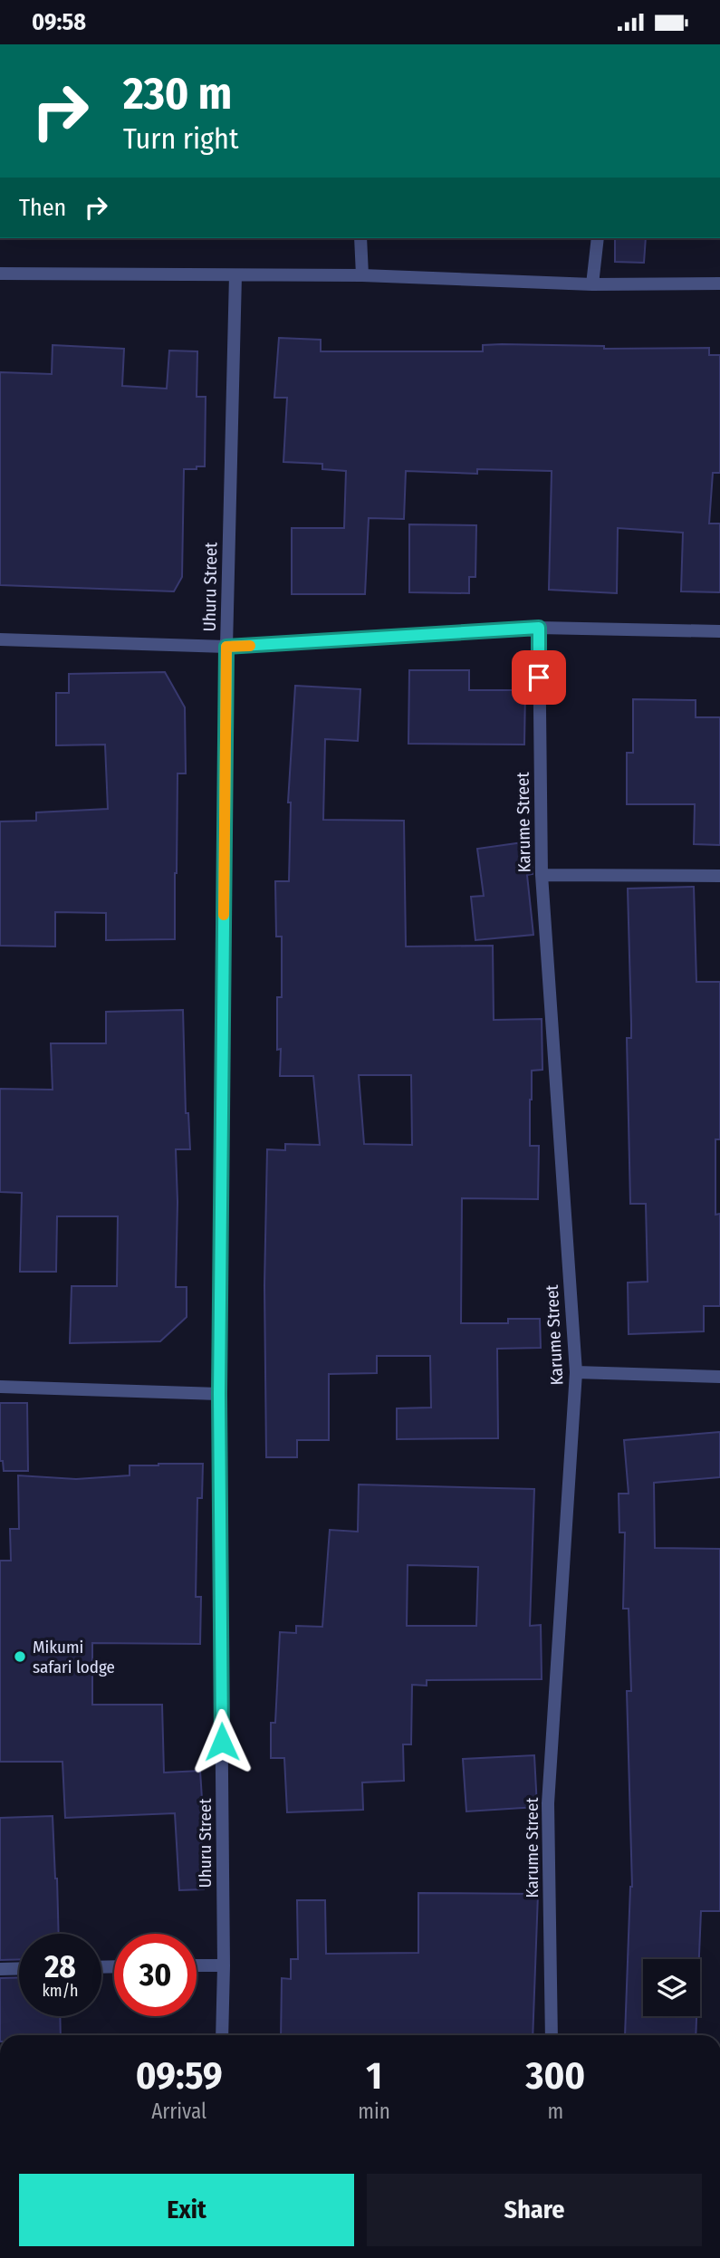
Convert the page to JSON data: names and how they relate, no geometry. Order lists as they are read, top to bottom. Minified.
{"streets":{"street":["Uhuru Street","Karume Street"]},"places":["Mikumi safari lodge"],"page":{"status":"09:58","turn":["230 m","Turn right"],"then":"Then","speed":"28 km/h","limit":"30","eta":["09:59","Arrival","1","min","300","m"],"buttons":["Exit","Share"]}}
